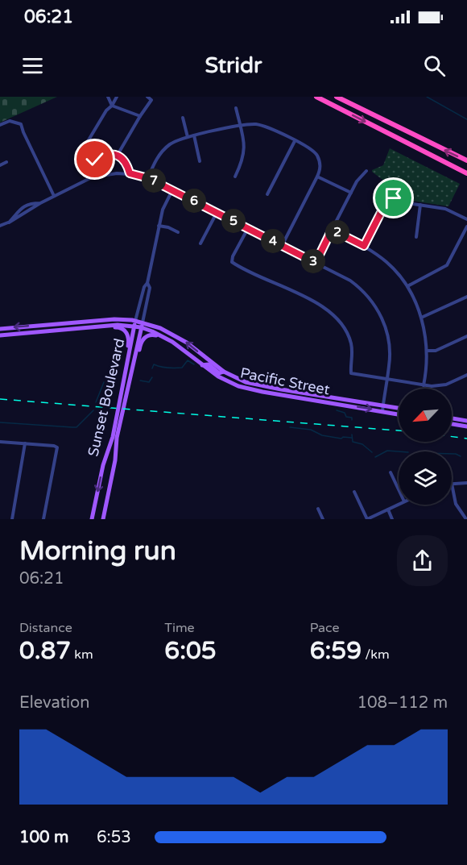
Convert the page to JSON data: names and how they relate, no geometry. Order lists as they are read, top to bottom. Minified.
{"streets":{"main road":["Pacific Street","Sunset Boulevard"]},"crossings":[["Pacific Street","Sunset Boulevard"]],"north":"bottom left","page":{"status":"06:21","header":"Stridr","pins":["7","6","5","2","4","3"],"heading":["Morning run","06:21"],"stats":[["Distance","0.87 km"],["Time","6:05"],["Pace","6:59 /km"]],"chart":["Elevation","108–112 m"],"list":[{"name":"100 m","note":"6:53"}]}}
